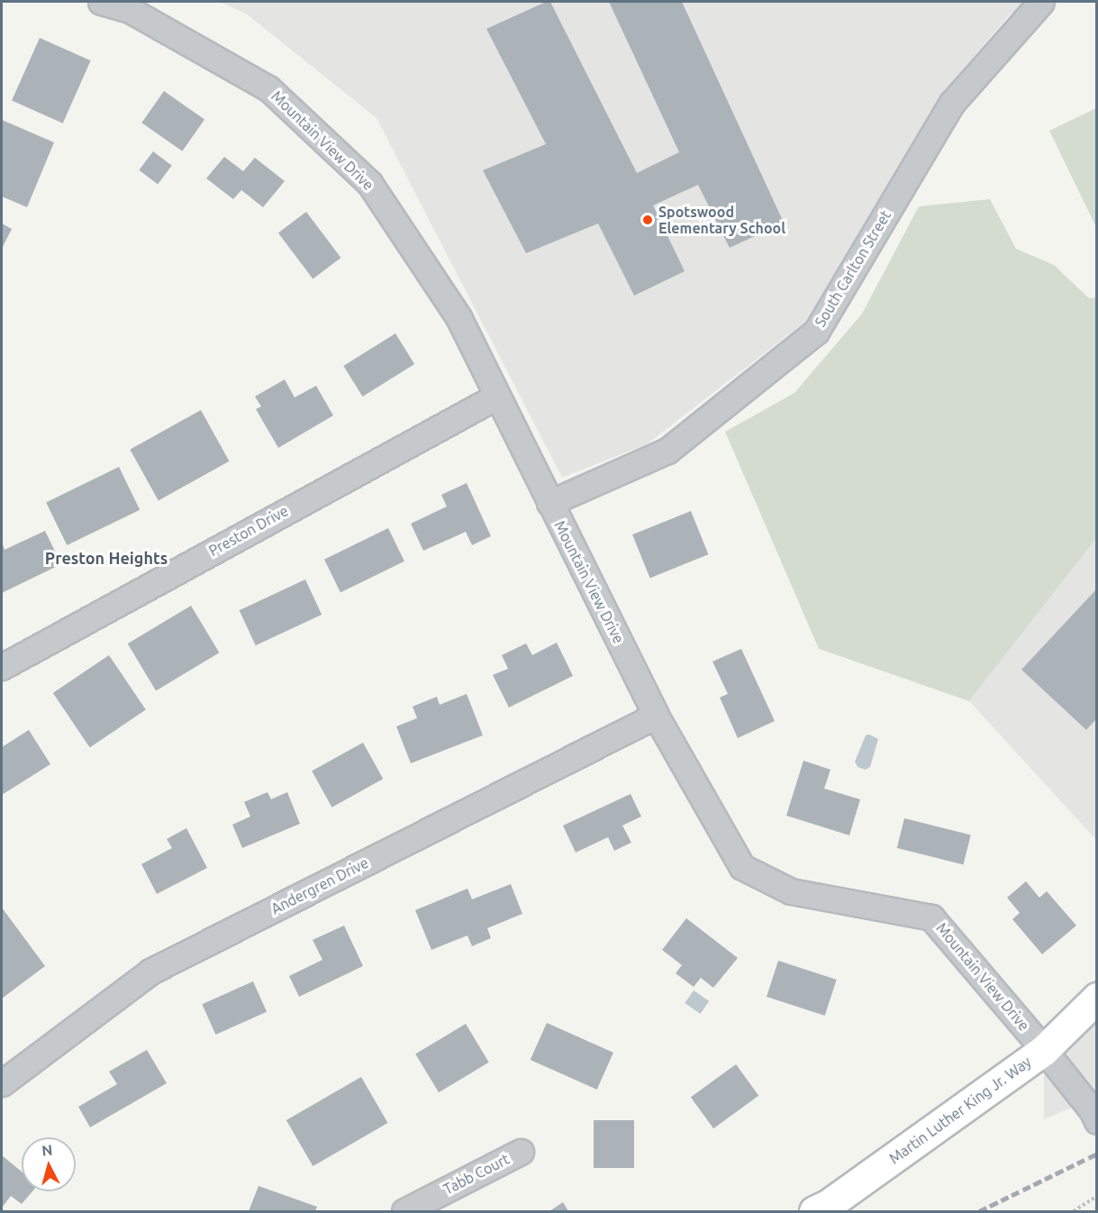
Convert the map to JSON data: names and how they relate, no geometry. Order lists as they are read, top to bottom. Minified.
{"streets":{"main road":["Martin Luther King Jr. Way"],"street":["Mountain View Drive","South Carlton Street","Preston Drive","Andergren Drive","Tabb Court"]},"crossings":[["Mountain View Drive","South Carlton Street"],["Mountain View Drive","Preston Drive"],["Mountain View Drive","Andergren Drive"],["Mountain View Drive","Martin Luther King Jr. Way"]],"districts":["Preston Heights"],"places":["Spotswood Elementary School"],"north":"top"}
